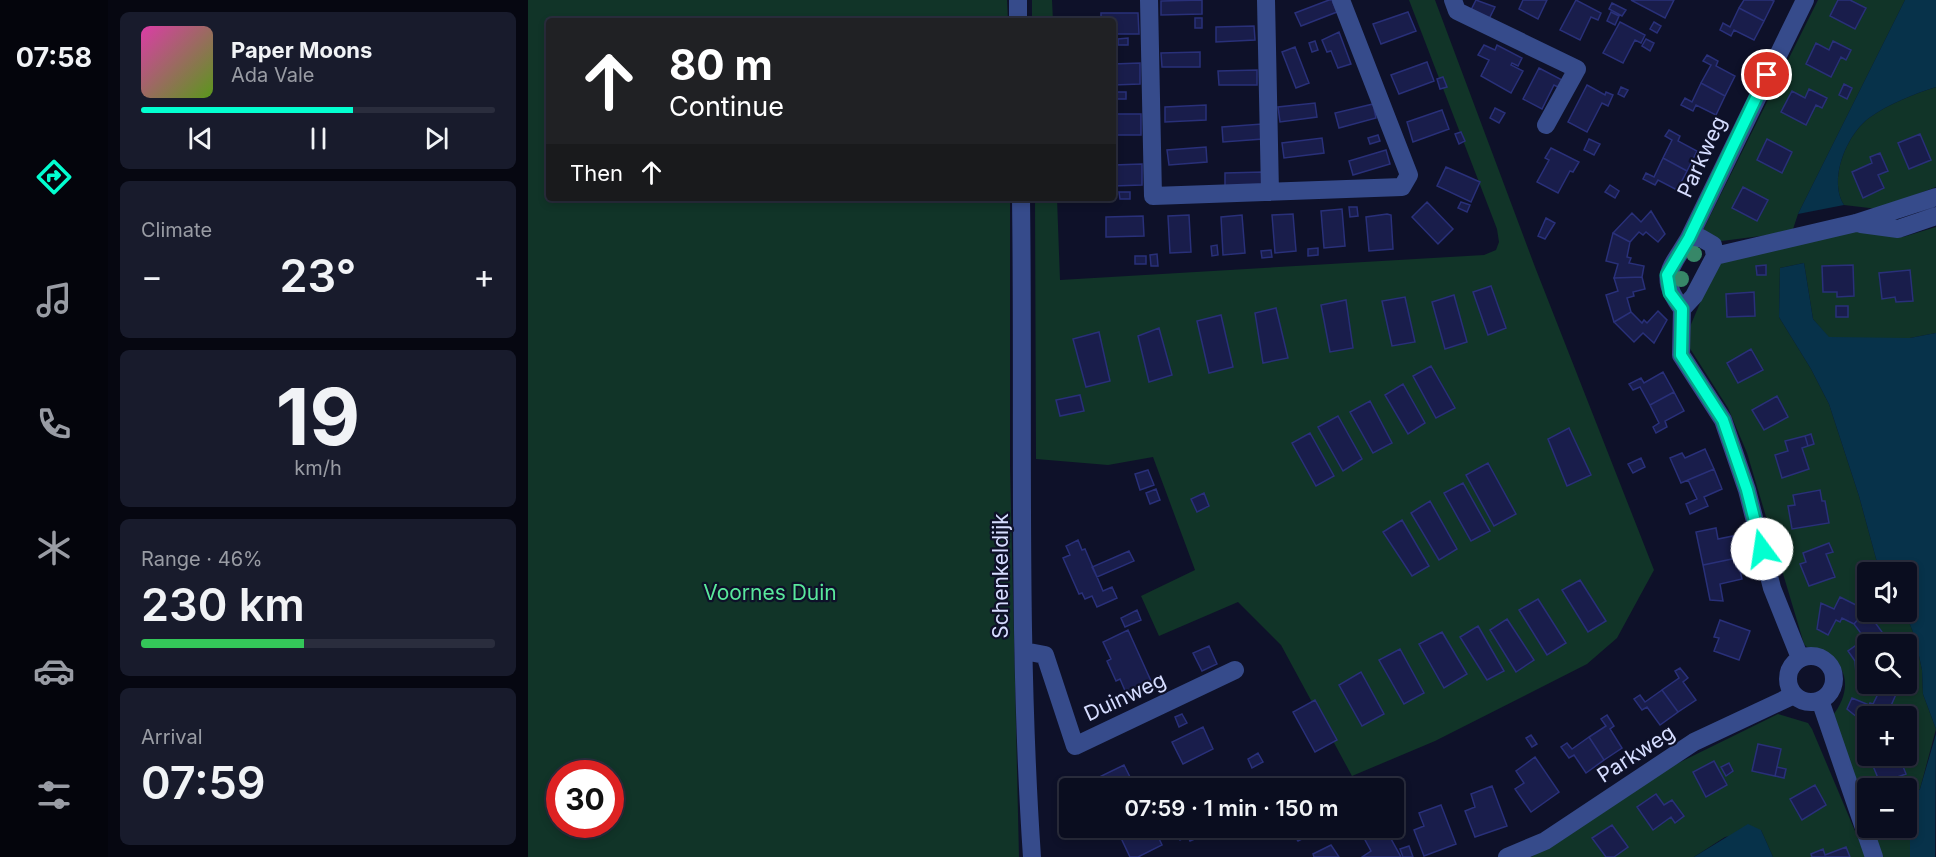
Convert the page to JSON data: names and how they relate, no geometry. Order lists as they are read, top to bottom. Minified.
{"streets":{"street":["Parkweg","Schenkeldijk","Duinweg"]},"crossings":[["Schenkeldijk","Duinweg"]],"parks":["Voornes Duin"],"page":{"tabs":"07:58","turn":["80 m","Continue"],"song":["Paper Moons","Ada Vale"],"then":"Then","tile":["Climate",["19","km/h"],["Range · 46%","230 km"],["Arrival","07:59"]],"heat":["−","23°","+"],"map_buttons":["+","−"],"limit":"30","trip":"07:59 · 1 min · 150 m"}}
